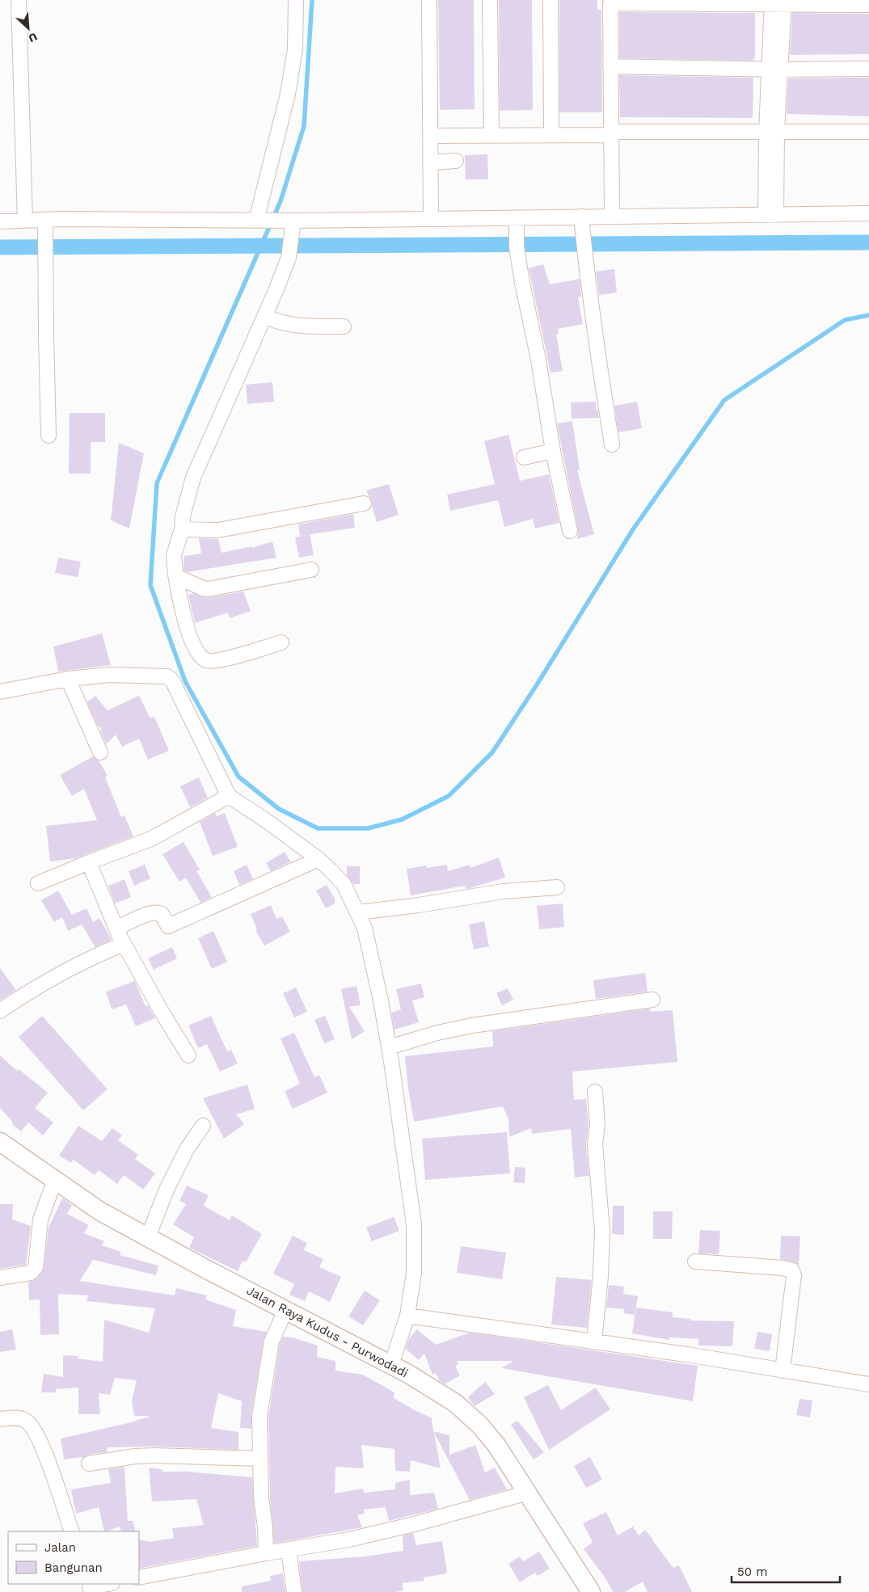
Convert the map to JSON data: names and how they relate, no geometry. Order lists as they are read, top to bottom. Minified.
{"streets":{"main road":["Jalan Raya Kudus - Purwodadi"]},"legend":["Jalan","Bangunan"],"scale_bar":"50 m","north":"bottom right"}
